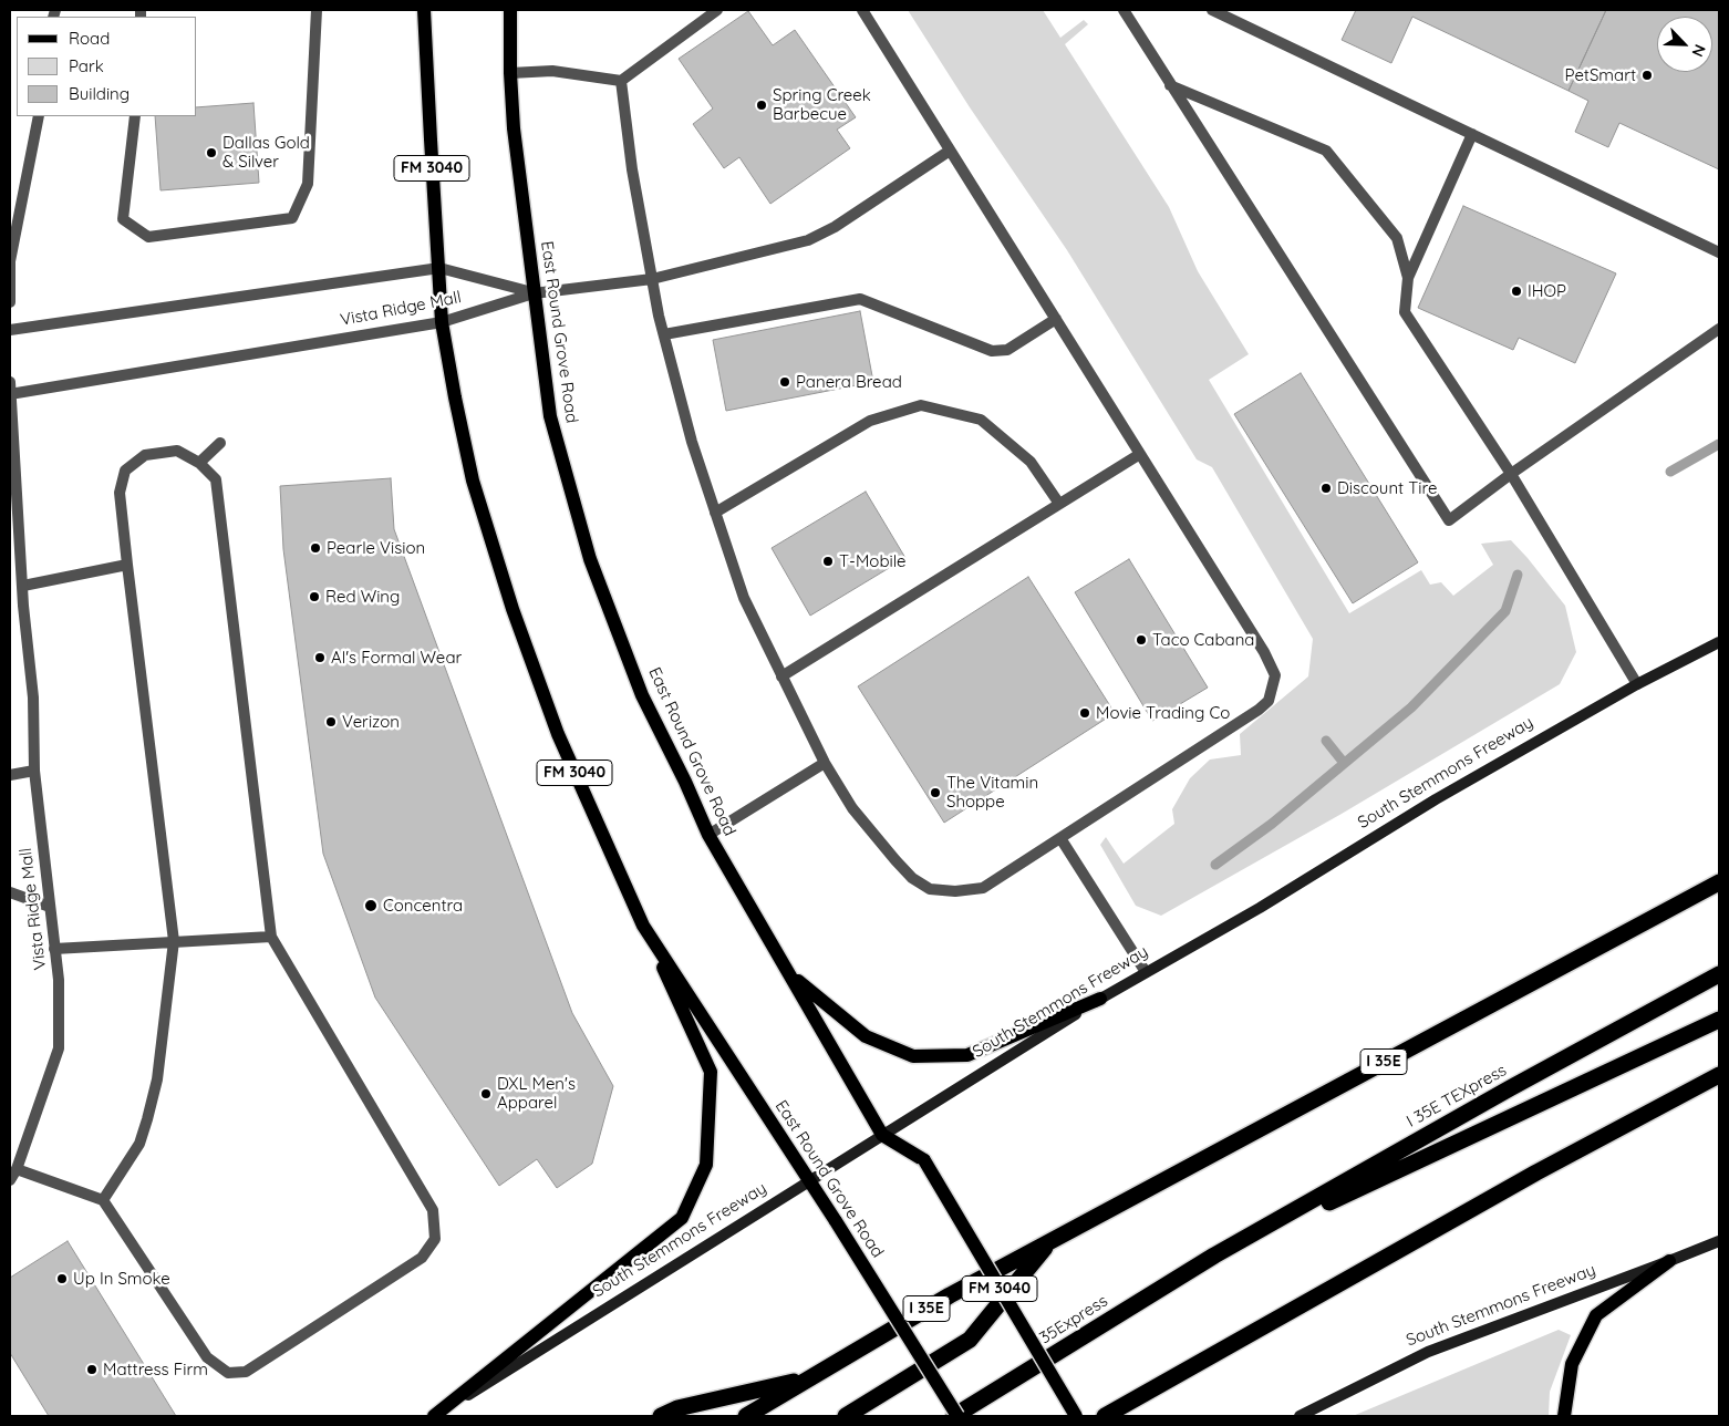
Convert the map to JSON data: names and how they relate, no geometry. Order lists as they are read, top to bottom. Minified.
{"streets":{"highway":["I 35E","I 35E TEXpress","35Express"],"main road":["FM 3040","East Round Grove Road","South Stemmons Freeway"],"street":["Vista Ridge Mall"]},"crossings":[["Vista Ridge Mall","East Round Grove Road"],["East Round Grove Road","South Stemmons Freeway"],["East Round Grove Road","35Express"],["I 35E TEXpress","35Express"]],"places":["PetSmart","Spring Creek Barbecue","Dallas Gold & Silver","IHOP","Panera Bread","Discount Tire","Pearle Vision","T-Mobile","Red Wing","Taco Cabana","Al's Formal Wear","Movie Trading Co","Verizon","The Vitamin Shoppe","Concentra","DXL Men's Apparel","Up In Smoke","Mattress Firm"],"legend":["Road","Park","Building"],"north":"bottom right"}
